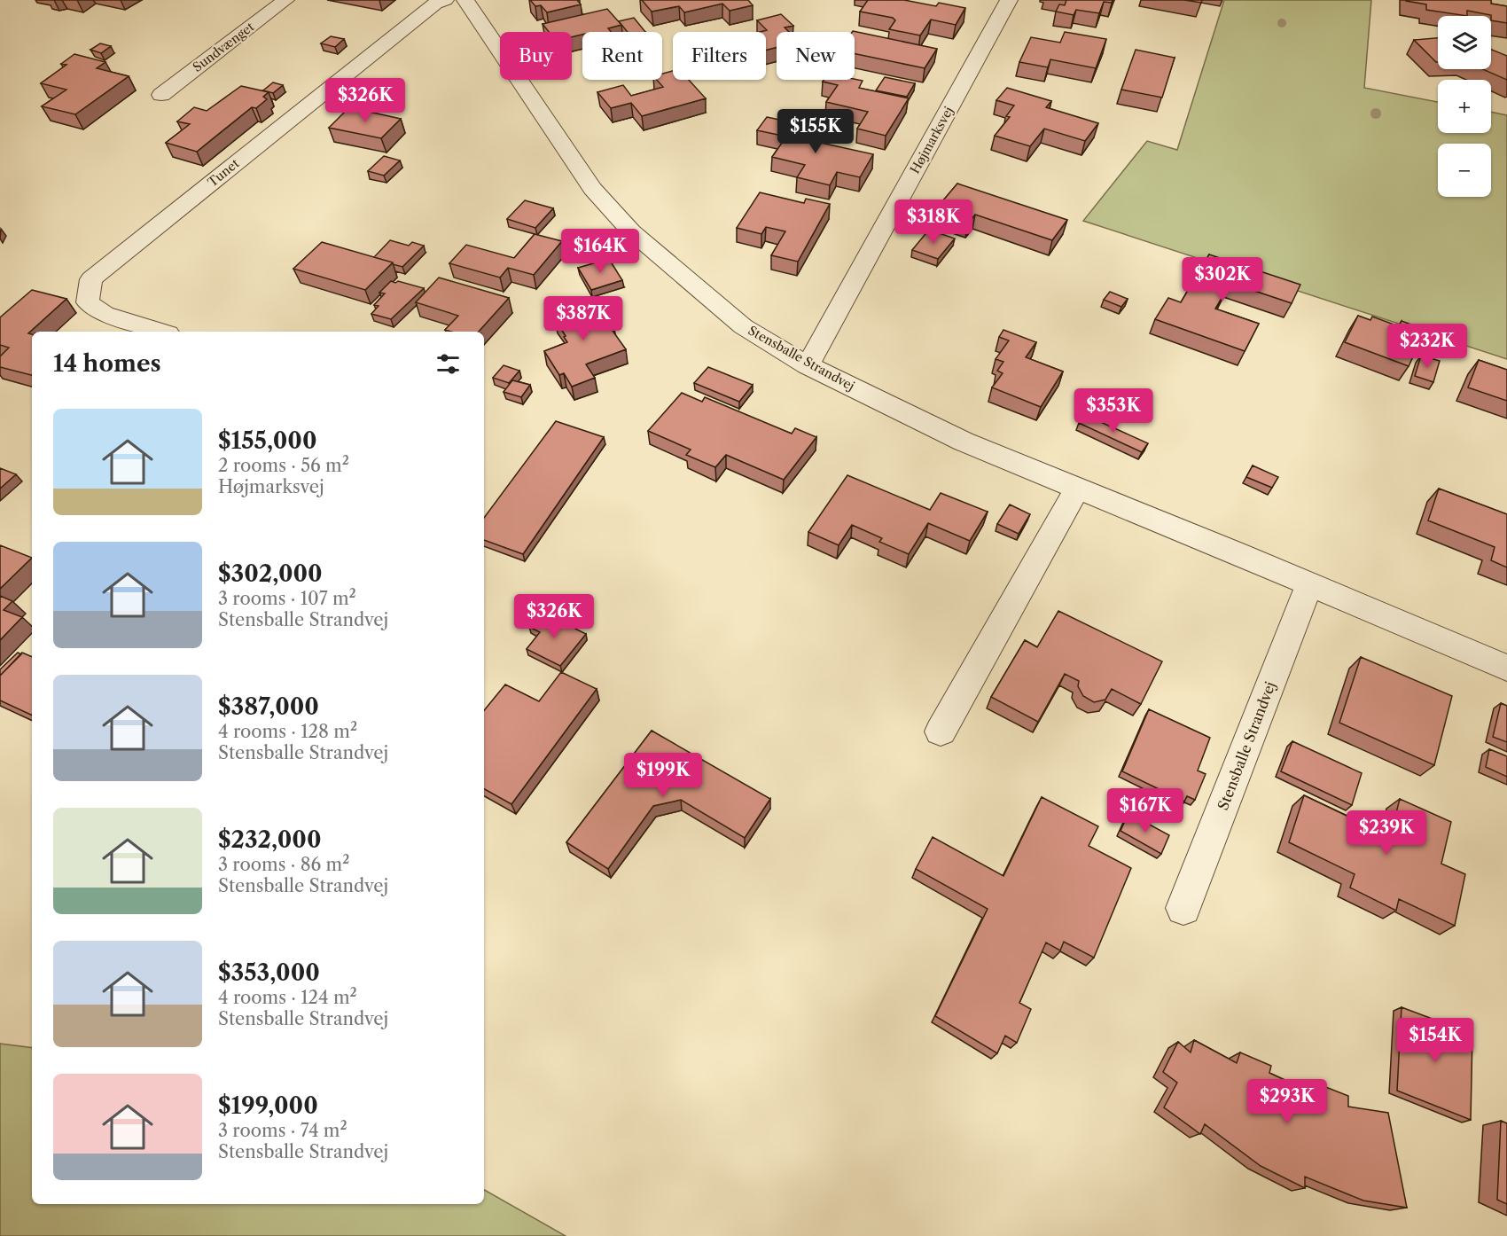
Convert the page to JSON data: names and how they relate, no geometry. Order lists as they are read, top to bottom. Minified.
{"streets":{"street":["Sundvænget","Højmarksvej","Tunet","Stensballe Strandvej"]},"crossings":[["Højmarksvej","Stensballe Strandvej"]],"page":{"map_buttons":["+","−"],"chip":["Buy","Rent","Filters","New"],"price":["$326K","$155K","$318K","$164K","$302K","$387K","$232K","$353K","$326K","$199K","$167K","$239K","$154K","$293K"],"heading":"14 homes","list":[{"name":"$155,000","note":"2 rooms · 56 m² · Højmarksvej"},{"name":"$302,000","note":"3 rooms · 107 m² · Stensballe Strandvej"},{"name":"$387,000","note":"4 rooms · 128 m² · Stensballe Strandvej"},{"name":"$232,000","note":"3 rooms · 86 m² · Stensballe Strandvej"},{"name":"$353,000","note":"4 rooms · 124 m² · Stensballe Strandvej"},{"name":"$199,000","note":"3 rooms · 74 m² · Stensballe Strandvej"}]}}
